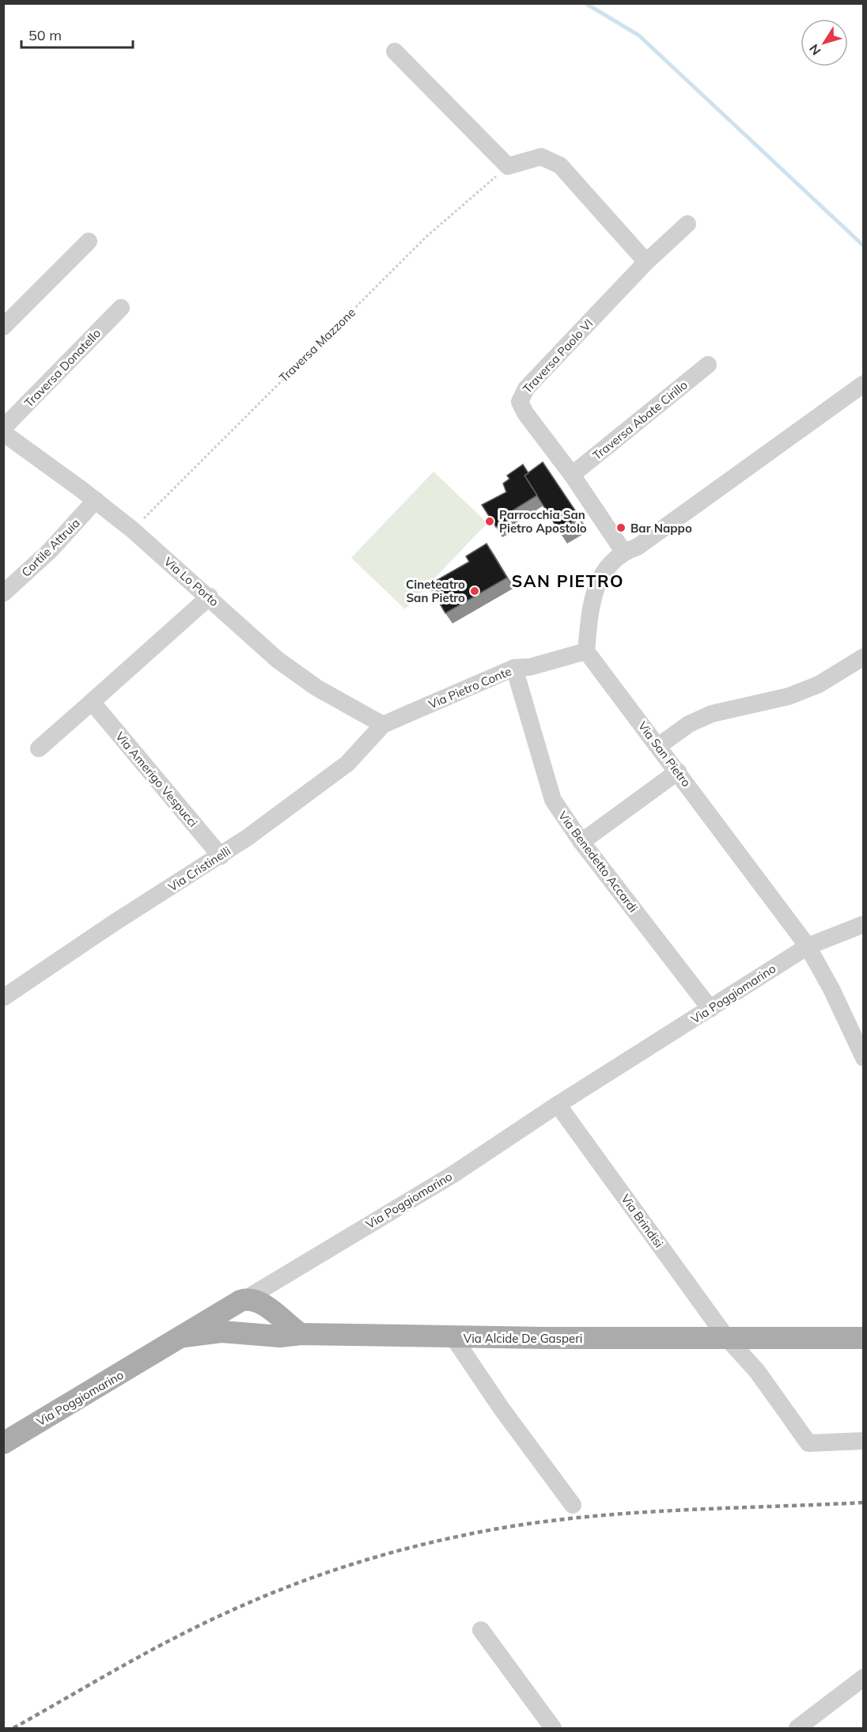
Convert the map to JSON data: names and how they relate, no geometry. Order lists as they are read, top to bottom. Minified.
{"streets":{"main road":["Via Poggiomarino","Via Alcide De Gasperi"],"street":["Traversa Paolo VI","Traversa Donatello","Traversa Abate Cirillo","Cortile Attruia","Via Lo Porto","Via Pietro Conte","Via San Pietro","Via Amerigo Vespucci","Via Benedetto Accardi","Via Cristinelli","Via Brindisi"],"path":["Traversa Mazzone"]},"crossings":[["Traversa Mazzone","Via Lo Porto"],["Traversa Paolo VI","Traversa Abate Cirillo"],["Traversa Donatello","Via Lo Porto"],["Cortile Attruia","Via Lo Porto"],["Via Lo Porto","Via Pietro Conte"],["Via Lo Porto","Via Cristinelli"],["Via Pietro Conte","Via San Pietro"],["Via Pietro Conte","Via Benedetto Accardi"],["Via Pietro Conte","Via Cristinelli"],["Via San Pietro","Via Poggiomarino"],["Via Amerigo Vespucci","Via Cristinelli"],["Via Benedetto Accardi","Via Poggiomarino"],["Via Poggiomarino","Via Brindisi"],["Via Poggiomarino","Via Alcide De Gasperi"],["Via Brindisi","Via Alcide De Gasperi"]],"districts":["SAN PIETRO"],"places":["Parrocchia San Pietro Apostolo","Bar Nappo","Cineteatro San Pietro"],"scale_bar":"50 m","north":"bottom left"}
